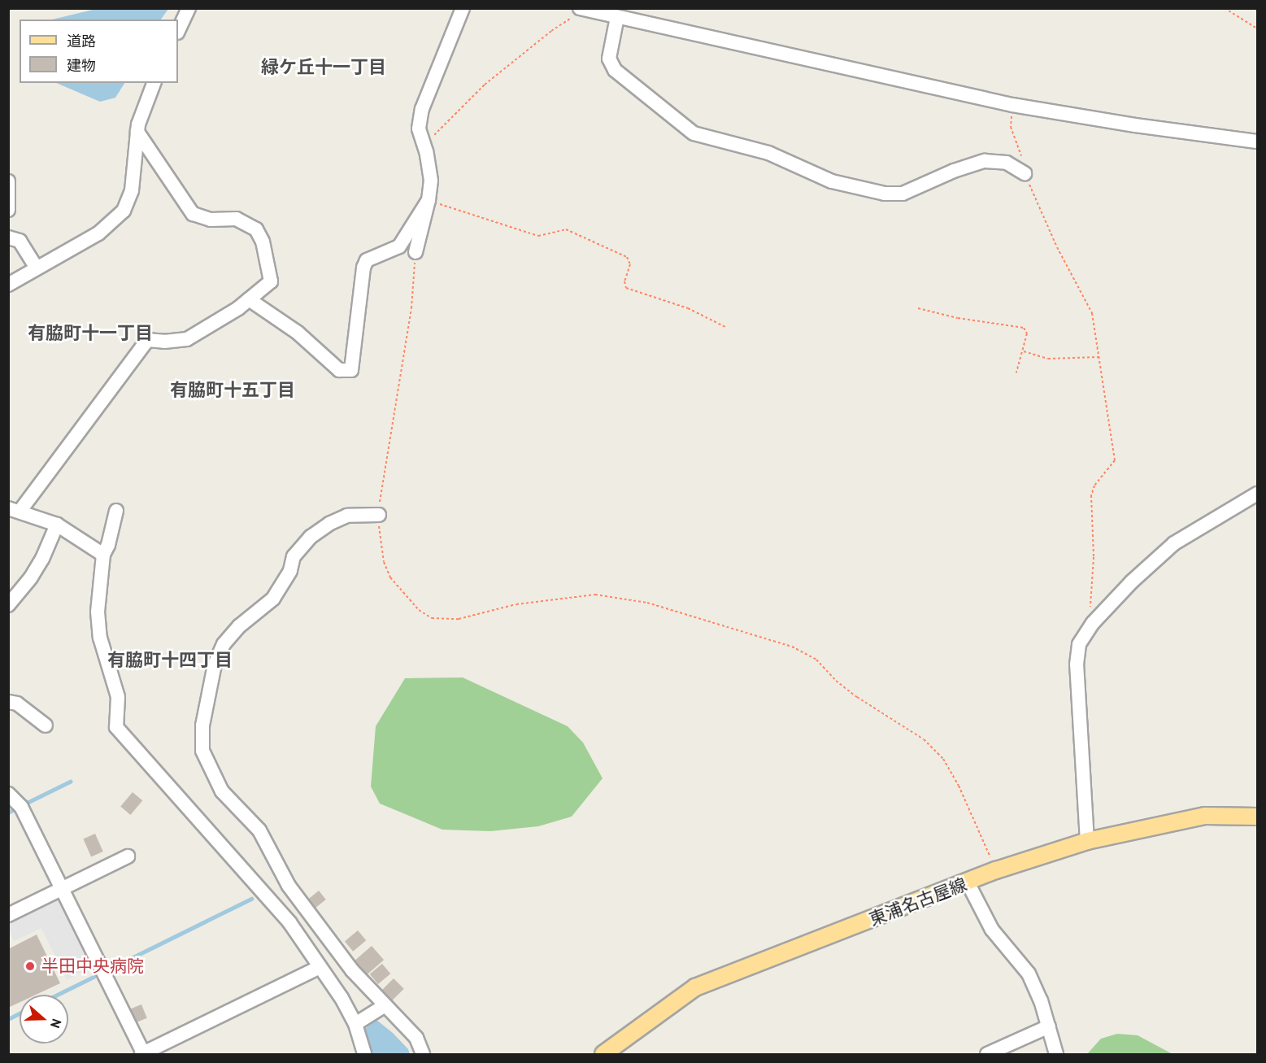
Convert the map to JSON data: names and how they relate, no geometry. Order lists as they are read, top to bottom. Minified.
{"streets":{"main road":["東浦名古屋線"]},"districts":["緑ケ丘十一丁目","有脇町十一丁目","有脇町十五丁目","有脇町十四丁目"],"places":["半田中央病院"],"legend":["道路","建物"],"north":"right"}
